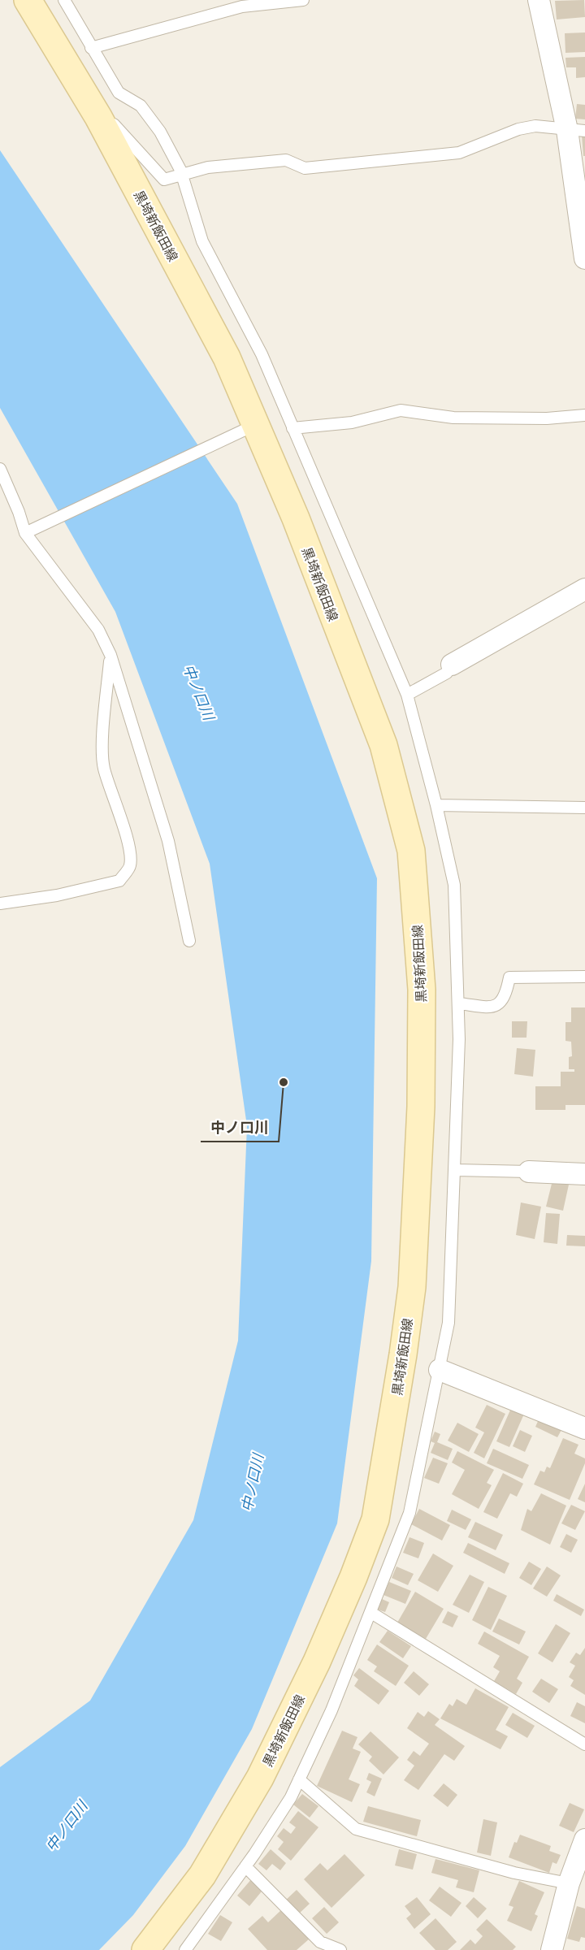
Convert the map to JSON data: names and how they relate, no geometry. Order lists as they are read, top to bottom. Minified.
{"streets":{"main road":["黒埼新飯田線"]},"water":["中ノ口川"],"places":["中ノ口川"]}
